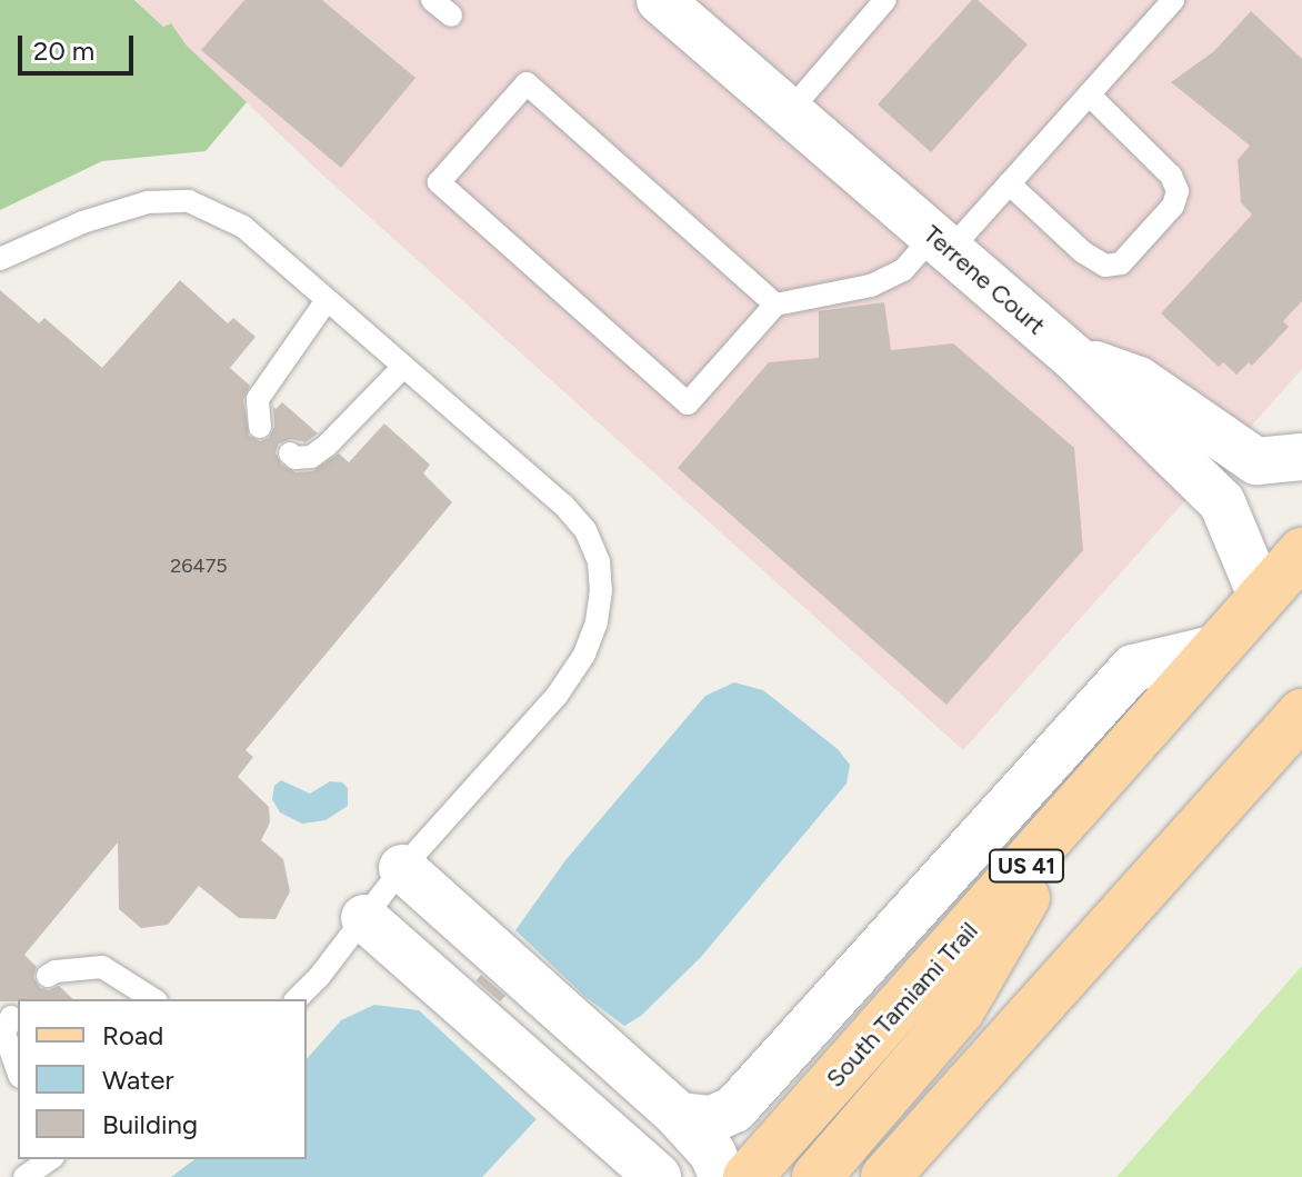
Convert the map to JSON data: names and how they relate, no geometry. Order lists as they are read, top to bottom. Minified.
{"streets":{"main road":["US 41","South Tamiami Trail"],"street":["Terrene Court"]},"crossings":[["Terrene Court","South Tamiami Trail"]],"house_numbers":["26475"],"legend":["Road","Water","Building"],"scale_bar":"20 m"}
